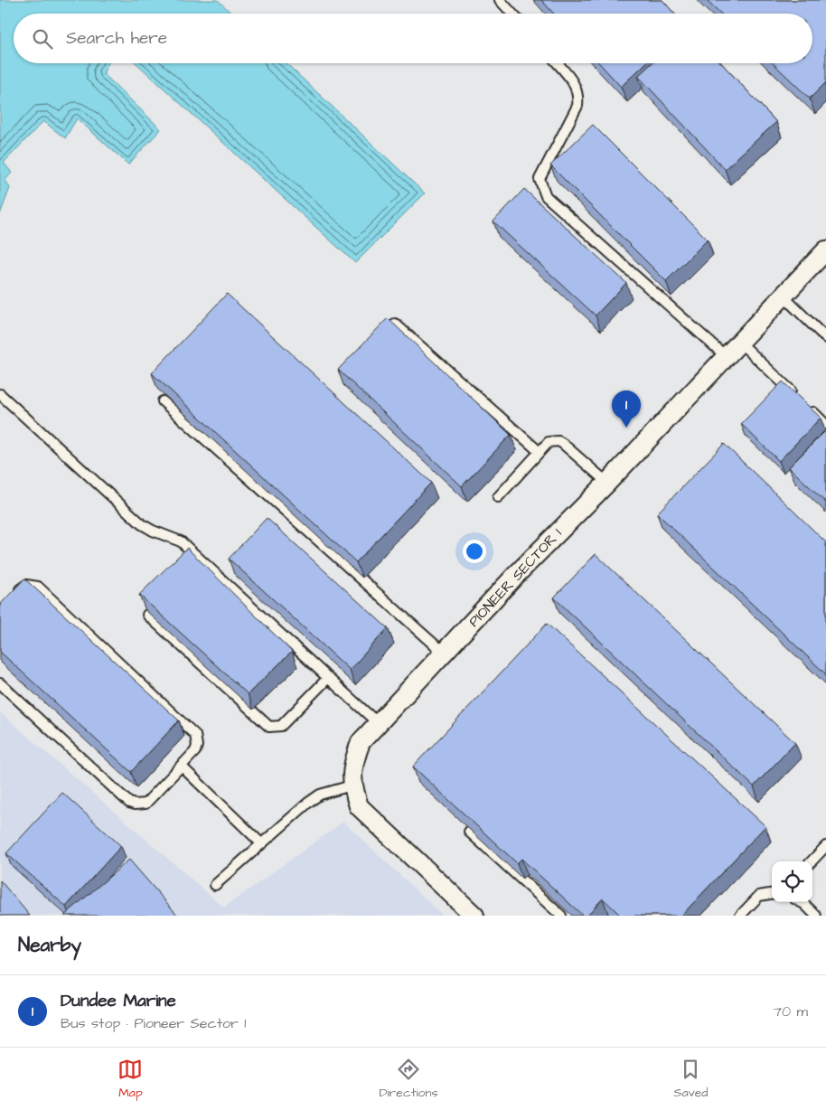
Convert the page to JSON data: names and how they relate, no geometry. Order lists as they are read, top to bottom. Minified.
{"streets":{"street":["PIONEER SECTOR 1"]},"page":{"search":"Search here","pins":"1","heading":"Nearby","list":[{"mark":"1","name":"Dundee Marine","note":"Bus stop · Pioneer Sector 1","value":"70 m"}],"nav":["Map","Directions","Saved"]}}
